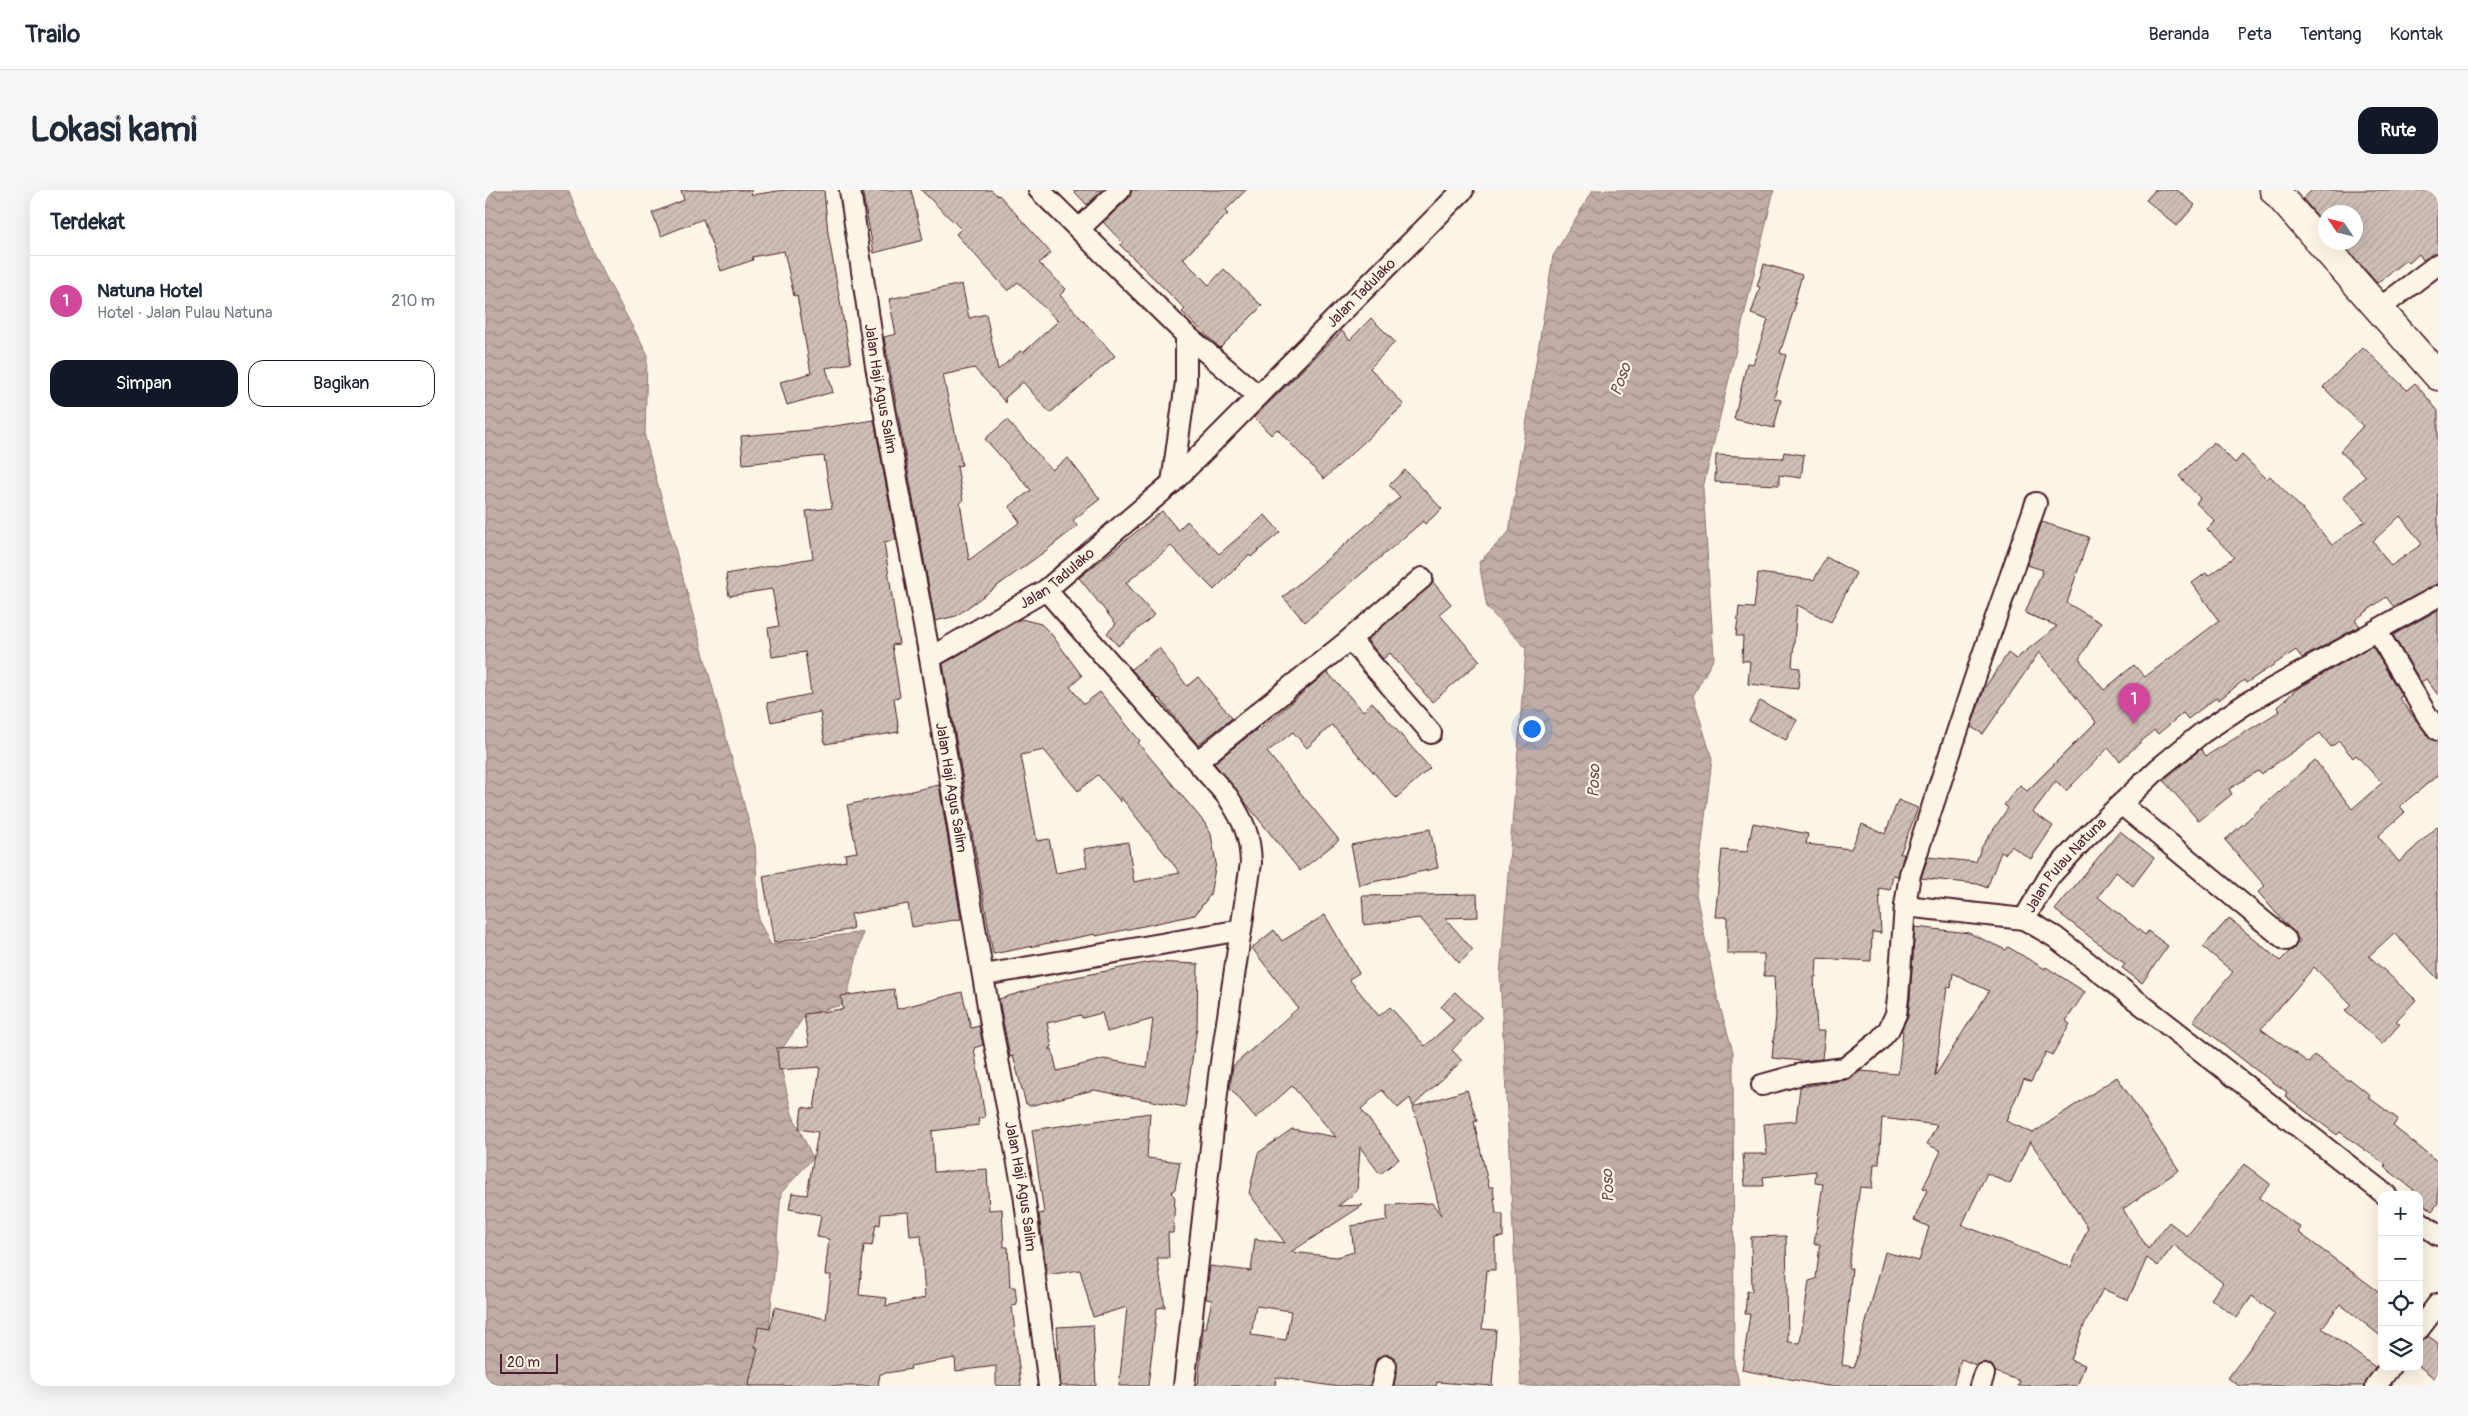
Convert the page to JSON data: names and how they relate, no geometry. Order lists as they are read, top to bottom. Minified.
{"streets":{"street":["Jalan Tadulako","Jalan Haji Agus Salim","Jalan Pulau Natuna"]},"crossings":[["Jalan Tadulako","Jalan Haji Agus Salim"]],"water":["Poso"],"scale_bar":"20 m","north":"top left","page":{"header":"Trailo","nav":["Beranda","Peta","Tentang","Kontak"],"buttons":["Rute",["Simpan","Bagikan"]],"title":"Lokasi kami","heading":"Terdekat","list":[{"mark":"1","name":"Natuna Hotel","note":"Hotel · Jalan Pulau Natuna","value":"210 m"}],"pins":"1","map_buttons":["+","−"],"scale":"20 m"}}
